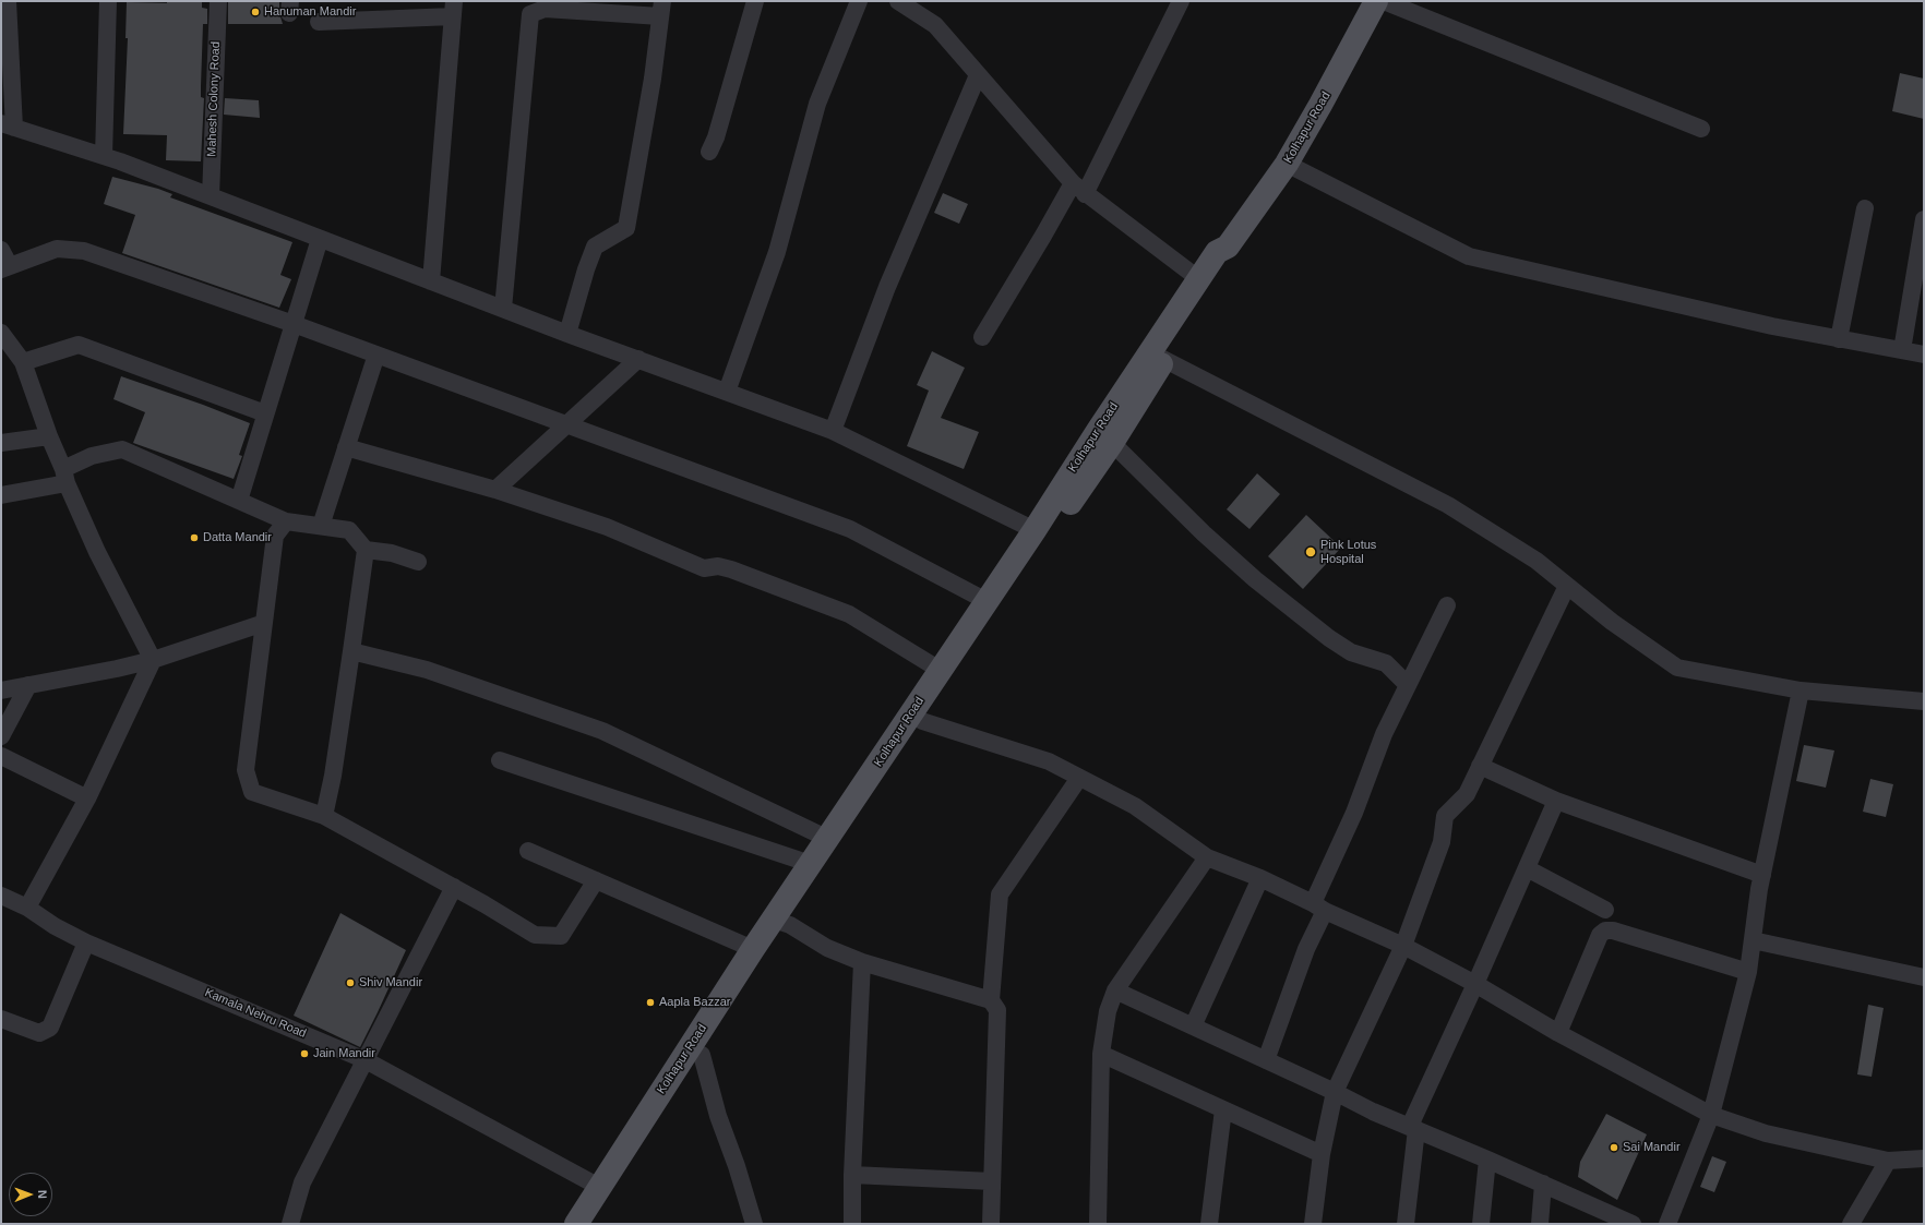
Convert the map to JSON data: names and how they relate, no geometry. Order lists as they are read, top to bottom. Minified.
{"streets":{"main road":["Kolhapur Road"],"street":["Mahesh Colony Road","Kamala Nehru Road"]},"crossings":[["Kolhapur Road","Kamala Nehru Road"]],"places":["Hanuman Mandir","Datta Mandir","Pink Lotus Hospital","Shiv Mandir","Aapla Bazzar","Jain Mandir","Sai Mandir"],"north":"right"}
